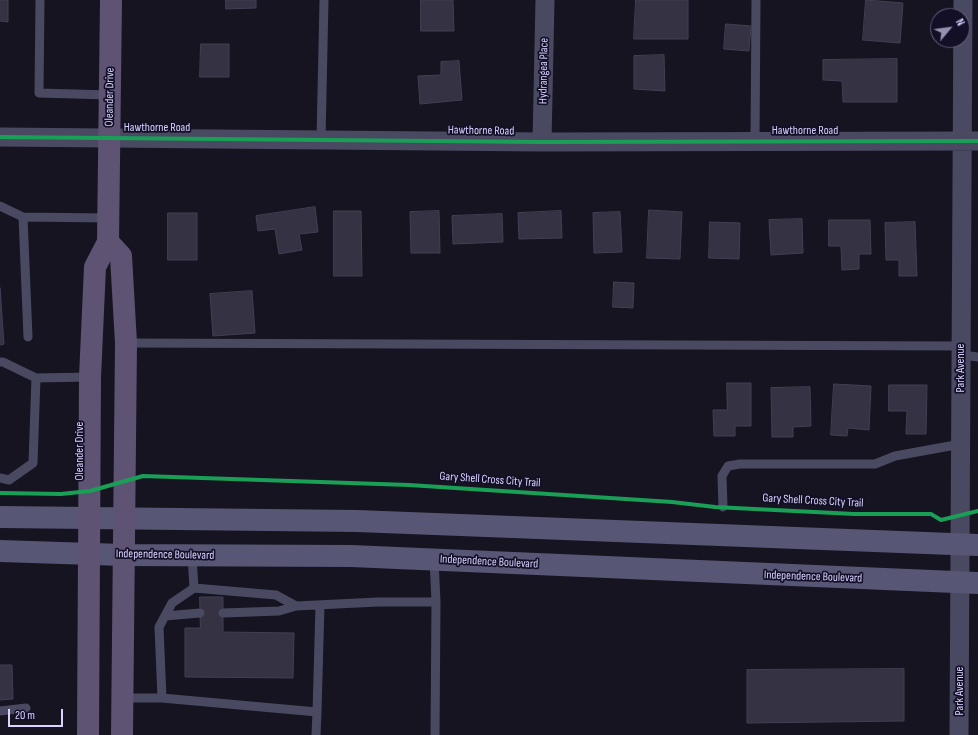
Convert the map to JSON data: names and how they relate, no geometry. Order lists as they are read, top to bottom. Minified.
{"streets":{"main road":["Oleander Drive","Independence Boulevard"],"street":["Hydrangea Place","Hawthorne Road","Park Avenue"],"cycle path":["Gary Shell Cross City Trail"]},"crossings":[["Hydrangea Place","Hawthorne Road"],["Oleander Drive","Hawthorne Road"],["Oleander Drive","Independence Boulevard"],["Hawthorne Road","Park Avenue"],["Park Avenue","Independence Boulevard"]],"scale_bar":"20 m","north":"top right"}
